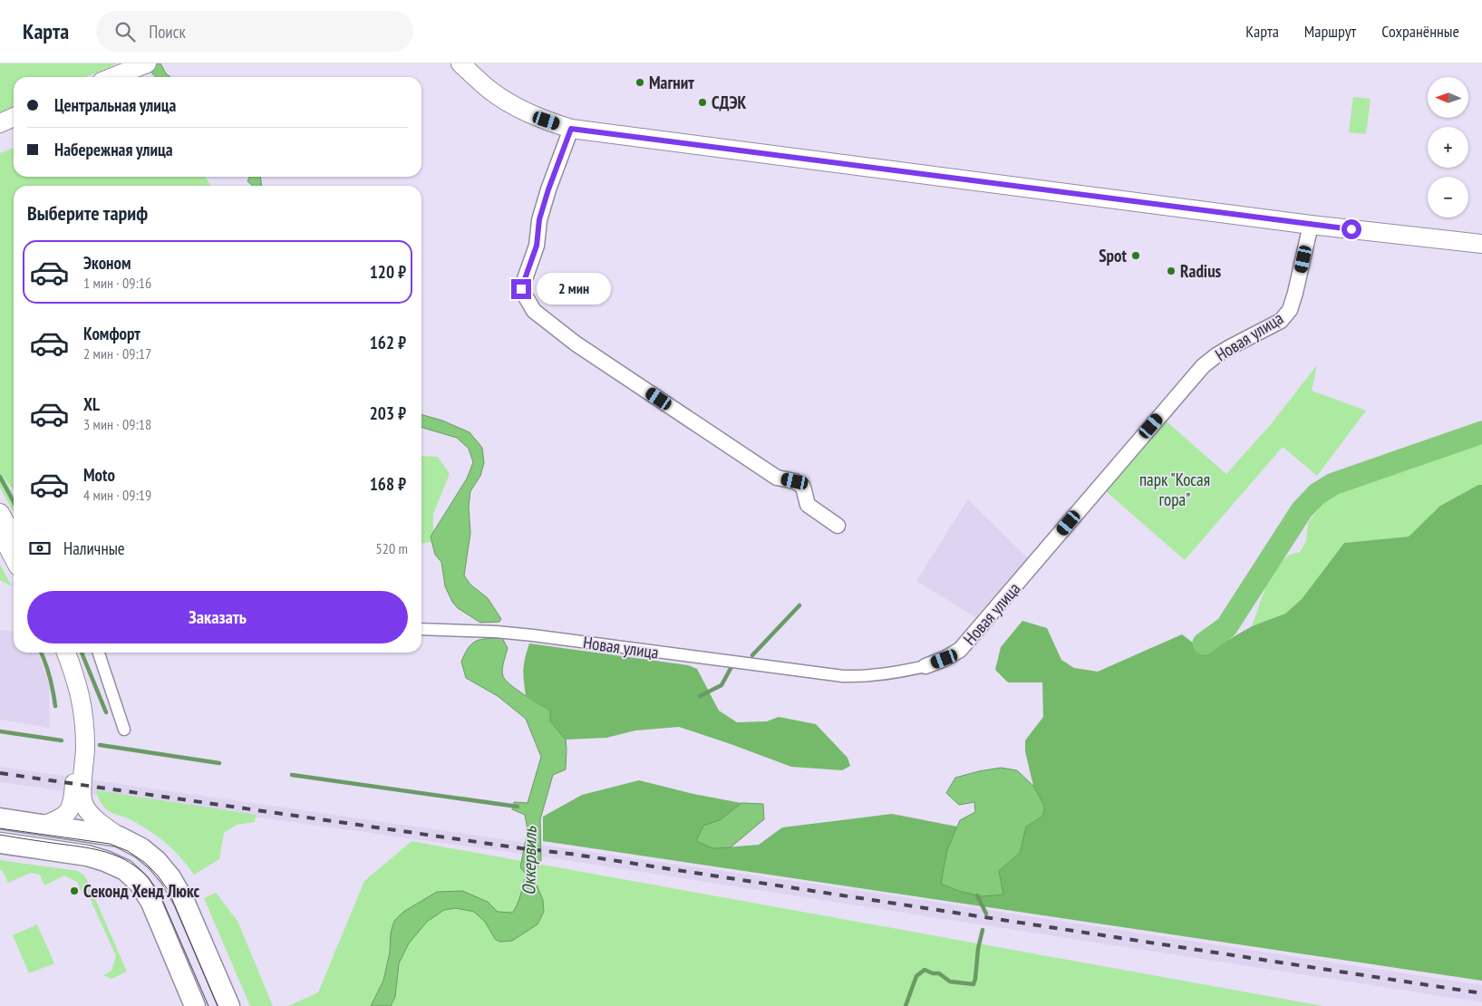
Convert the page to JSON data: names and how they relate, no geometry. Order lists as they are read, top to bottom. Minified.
{"streets":{"street":["Новая улица"]},"water":["Оккервиль"],"parks":["парк \"Косая гора\""],"places":["Магнит","СДЭК","Spot","Radius","Секонд Хенд Люкс"],"north":"left","page":{"header":"Карта","search":"Поиск","nav":["Карта","Маршрут","Сохранённые"],"map_buttons":["+","−"],"banner":["Центральная улица","Набережная улица"],"heading":"Выберите тариф","list":[{"name":"Эконом","note":"1 мин · 09:16","value":"120 ₽"},{"name":"Комфорт","note":"2 мин · 09:17","value":"162 ₽"},{"name":"XL","note":"3 мин · 09:18","value":"203 ₽"},{"name":"Moto","note":"4 мин · 09:19","value":"168 ₽"}],"bubble":"2 мин","pay":["Наличные","520 m"],"buttons":"Заказать"}}
